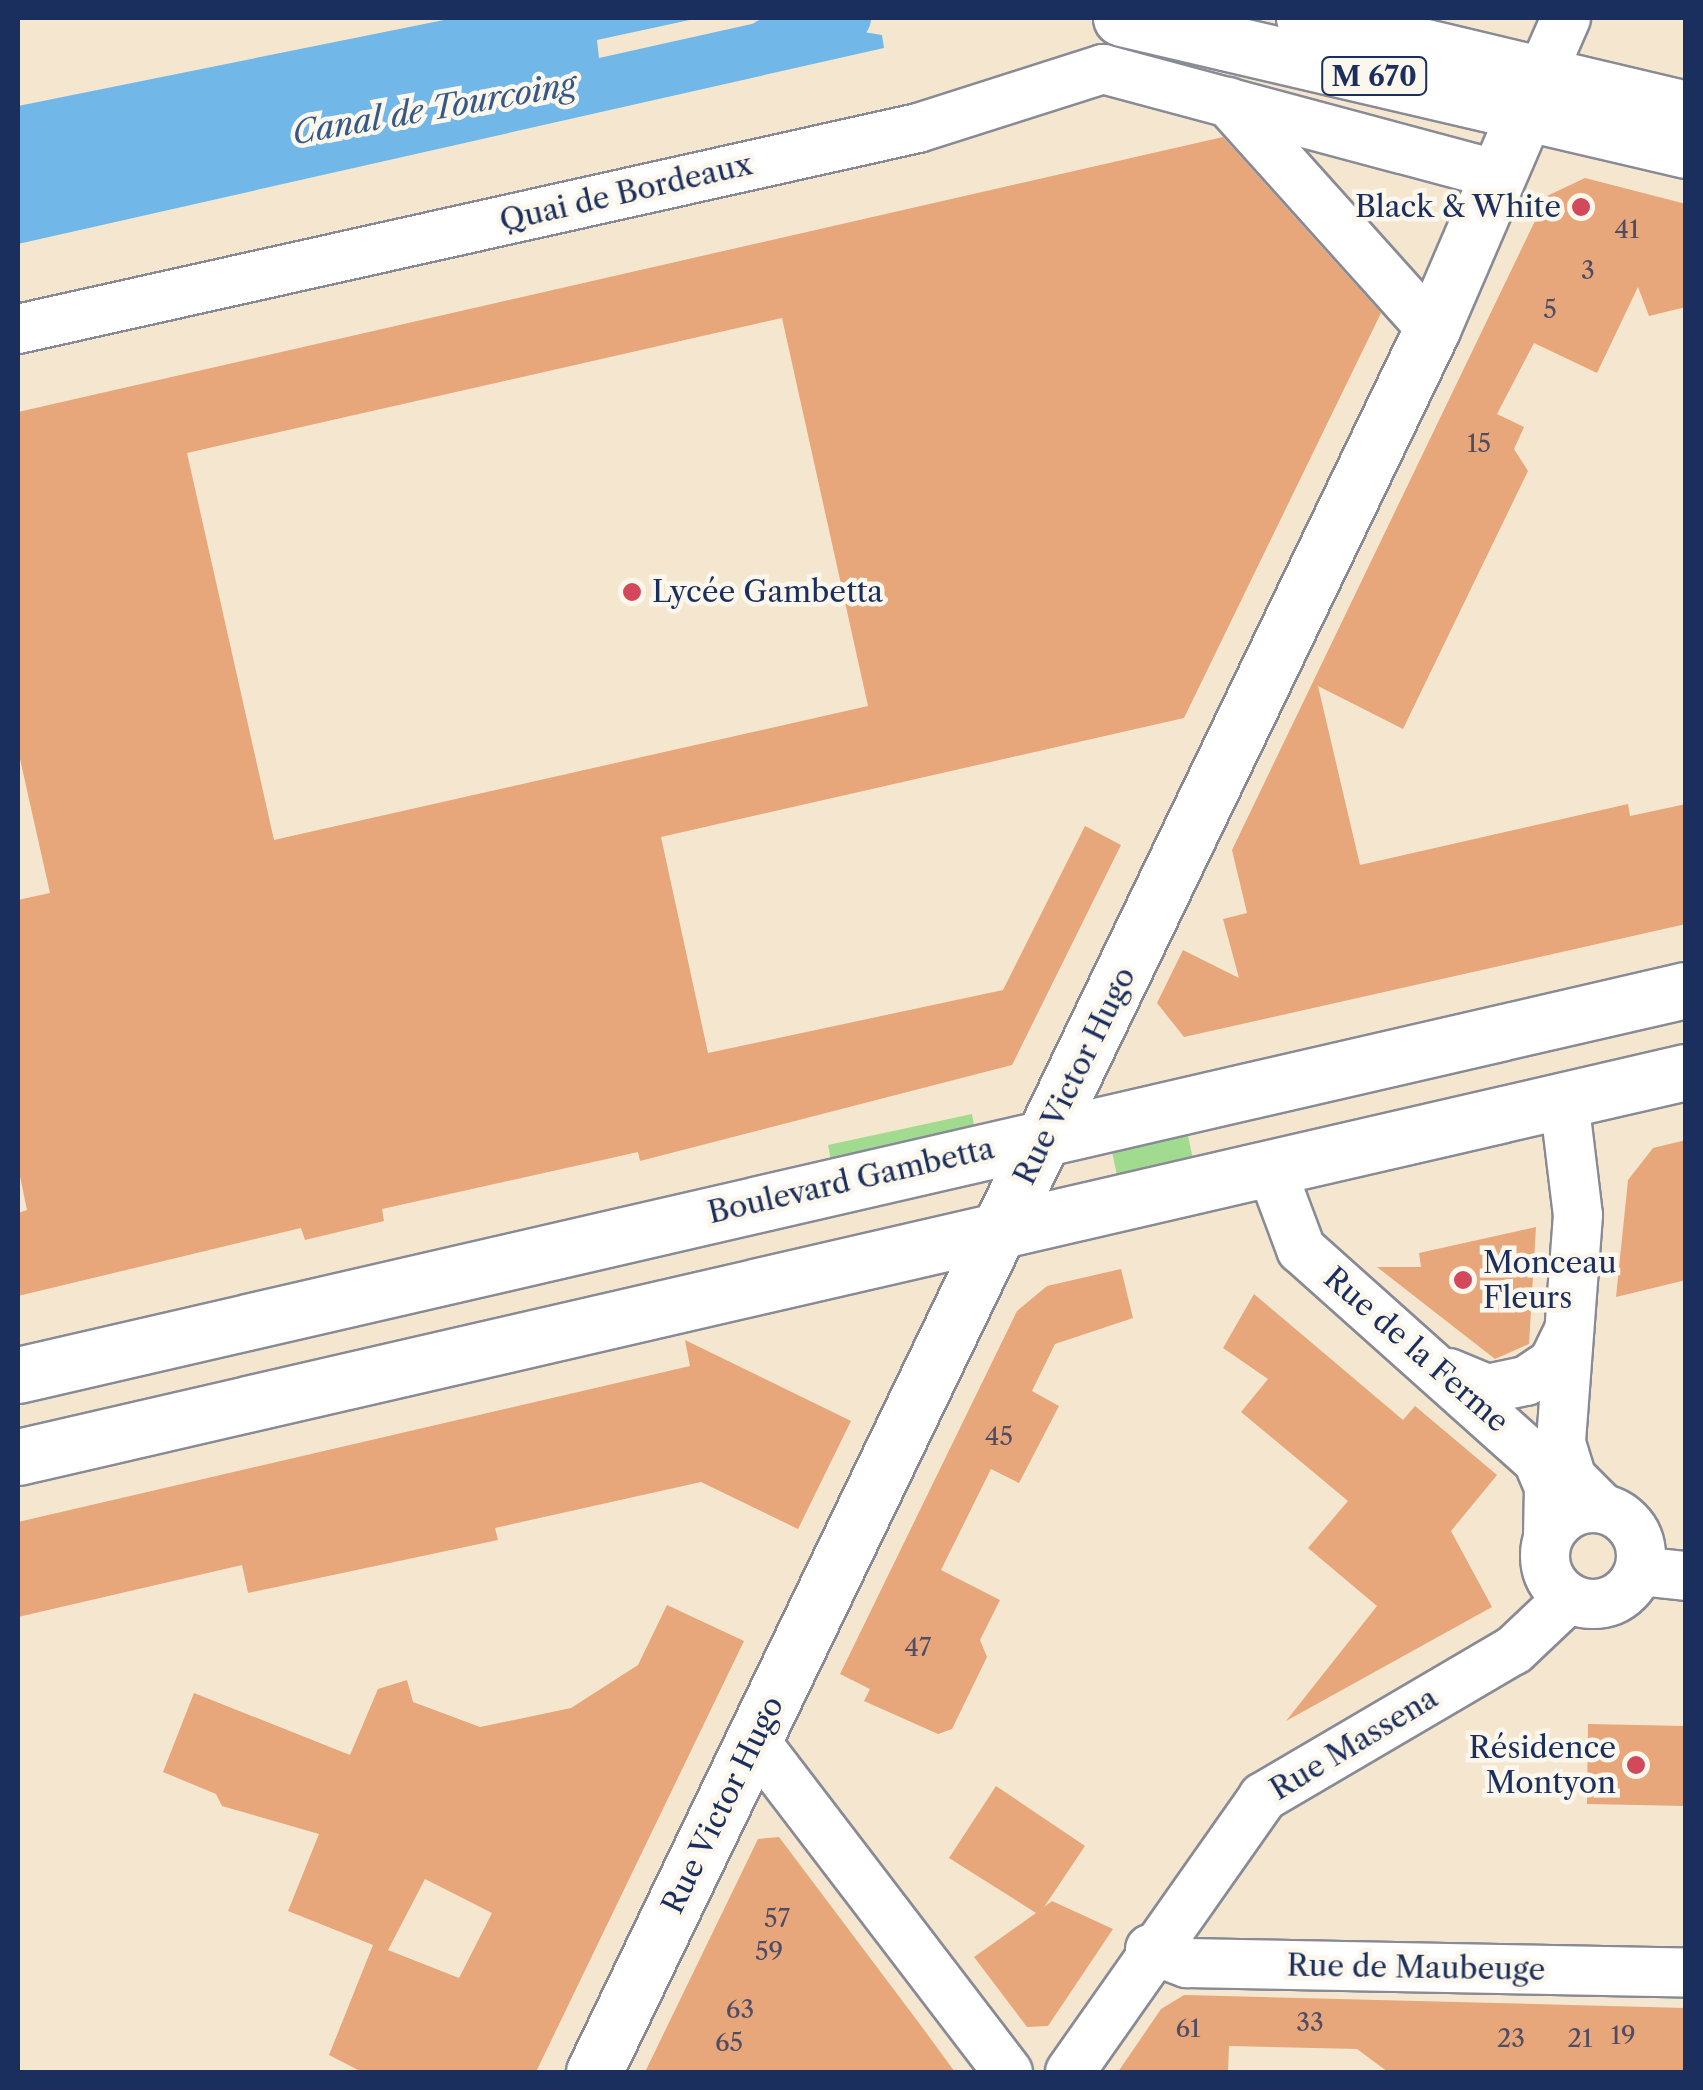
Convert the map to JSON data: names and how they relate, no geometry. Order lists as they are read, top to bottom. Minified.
{"streets":{"main road":["M 670","Rue Victor Hugo","Boulevard Gambetta"],"street":["Quai de Bordeaux","Rue de la Ferme","Rue Massena","Rue de Maubeuge"]},"crossings":[["M 670","Rue Victor Hugo"],["Quai de Bordeaux","Rue Victor Hugo"],["Rue Victor Hugo","Boulevard Gambetta"],["Rue de la Ferme","Rue Massena"],["Rue Massena","Rue de Maubeuge"]],"water":["Canal de Tourcoing"],"places":["Black & White","Lycée Gambetta","Monceau Fleurs","Résidence Montyon"],"house_numbers":["41","3","5","15","45","47","57","59","63","33","61","19","23","21","65"]}
